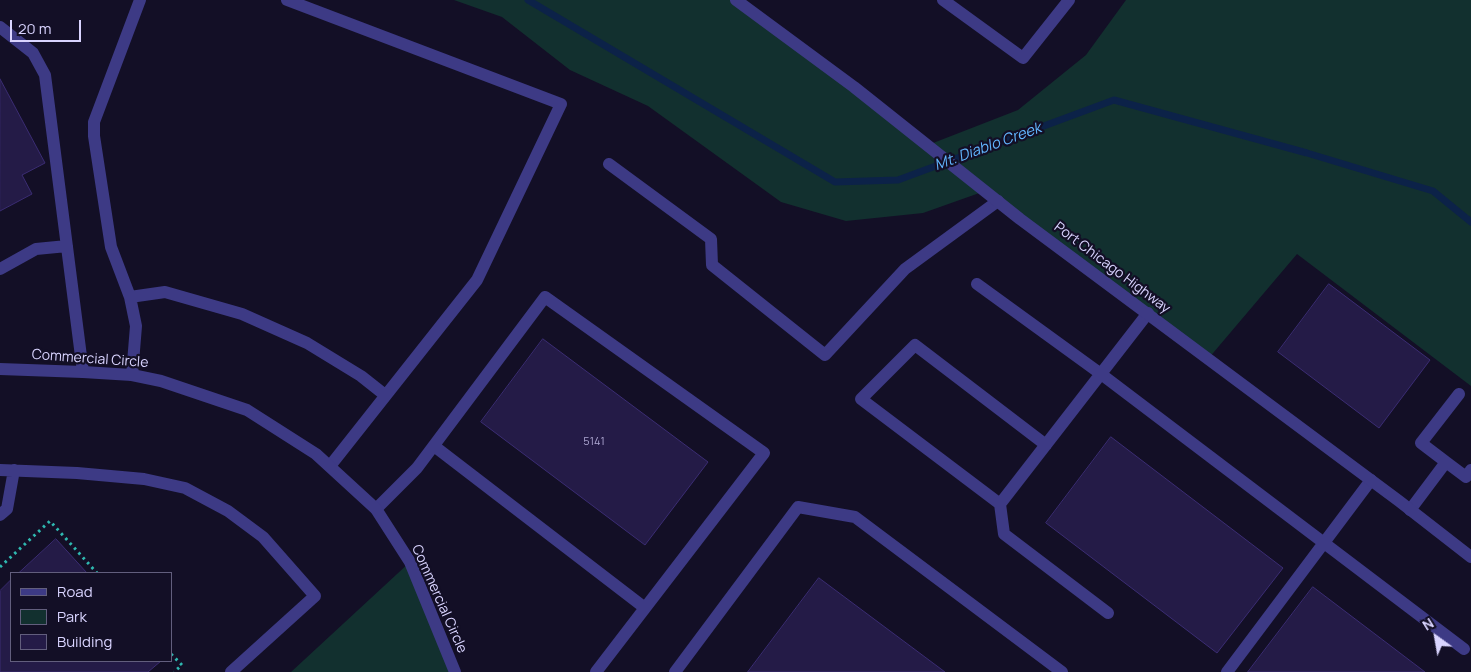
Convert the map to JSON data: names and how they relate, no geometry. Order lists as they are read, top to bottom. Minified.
{"streets":{"street":["Port Chicago Highway","Commercial Circle"]},"water":["Mt. Diablo Creek"],"house_numbers":["5141"],"legend":["Road","Park","Building"],"scale_bar":"20 m","north":"top left"}
